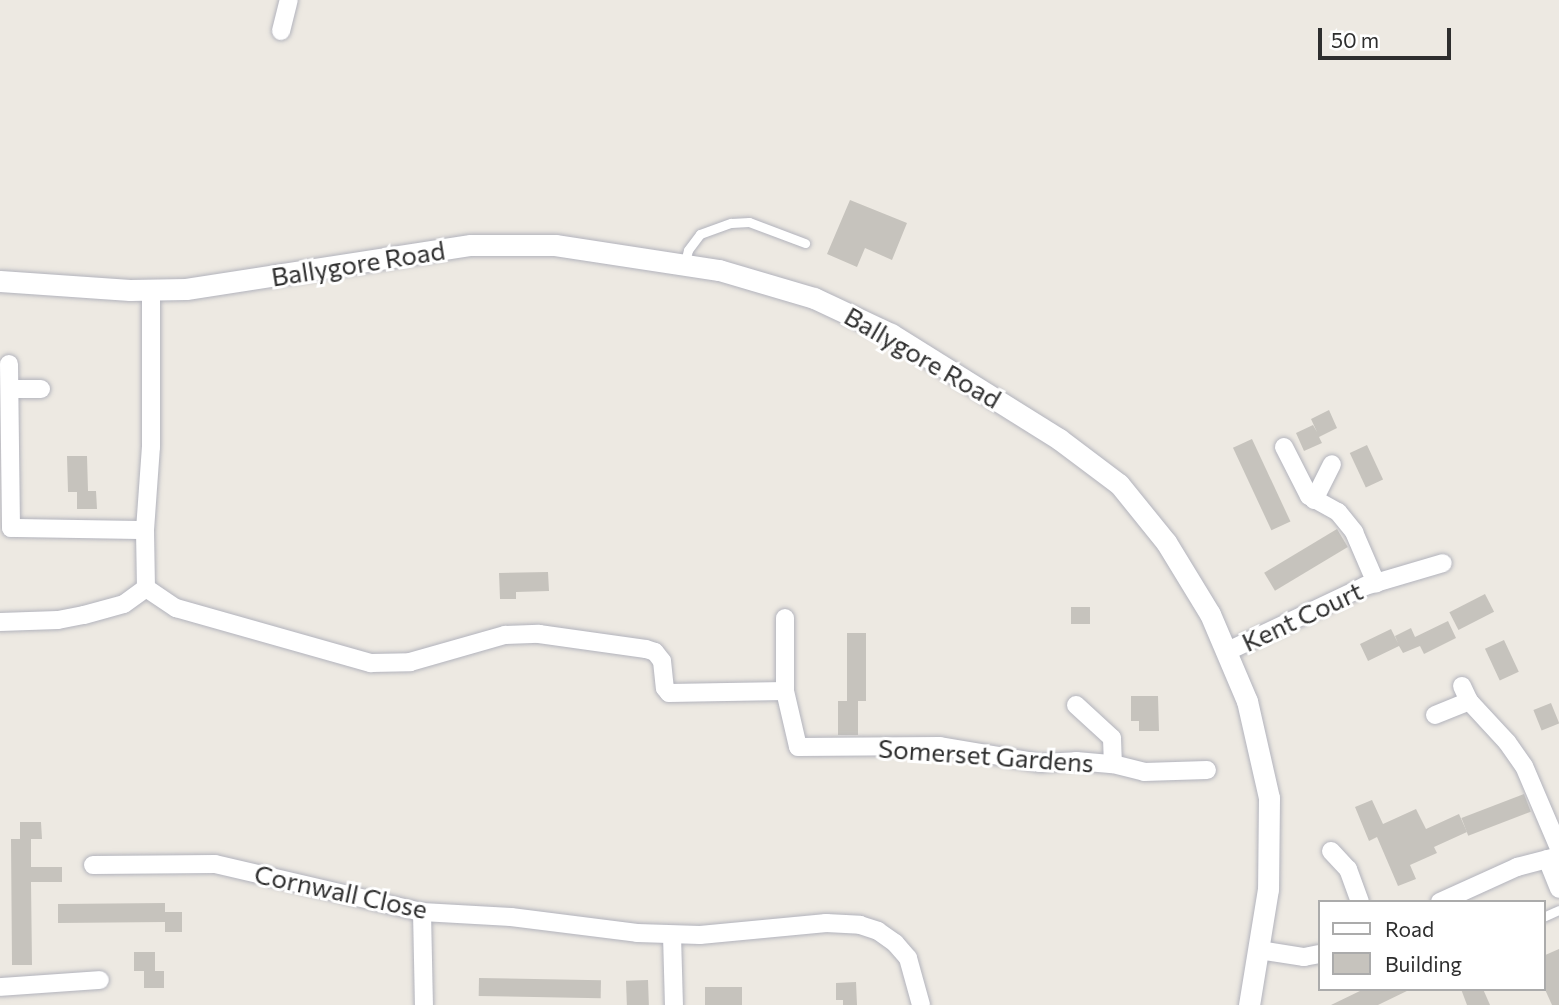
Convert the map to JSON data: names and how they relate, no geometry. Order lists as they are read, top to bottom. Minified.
{"streets":{"street":["Ballygore Road","Kent Court","Somerset Gardens","Cornwall Close"]},"crossings":[["Ballygore Road","Kent Court"]],"legend":["Road","Building"],"scale_bar":"50 m"}
